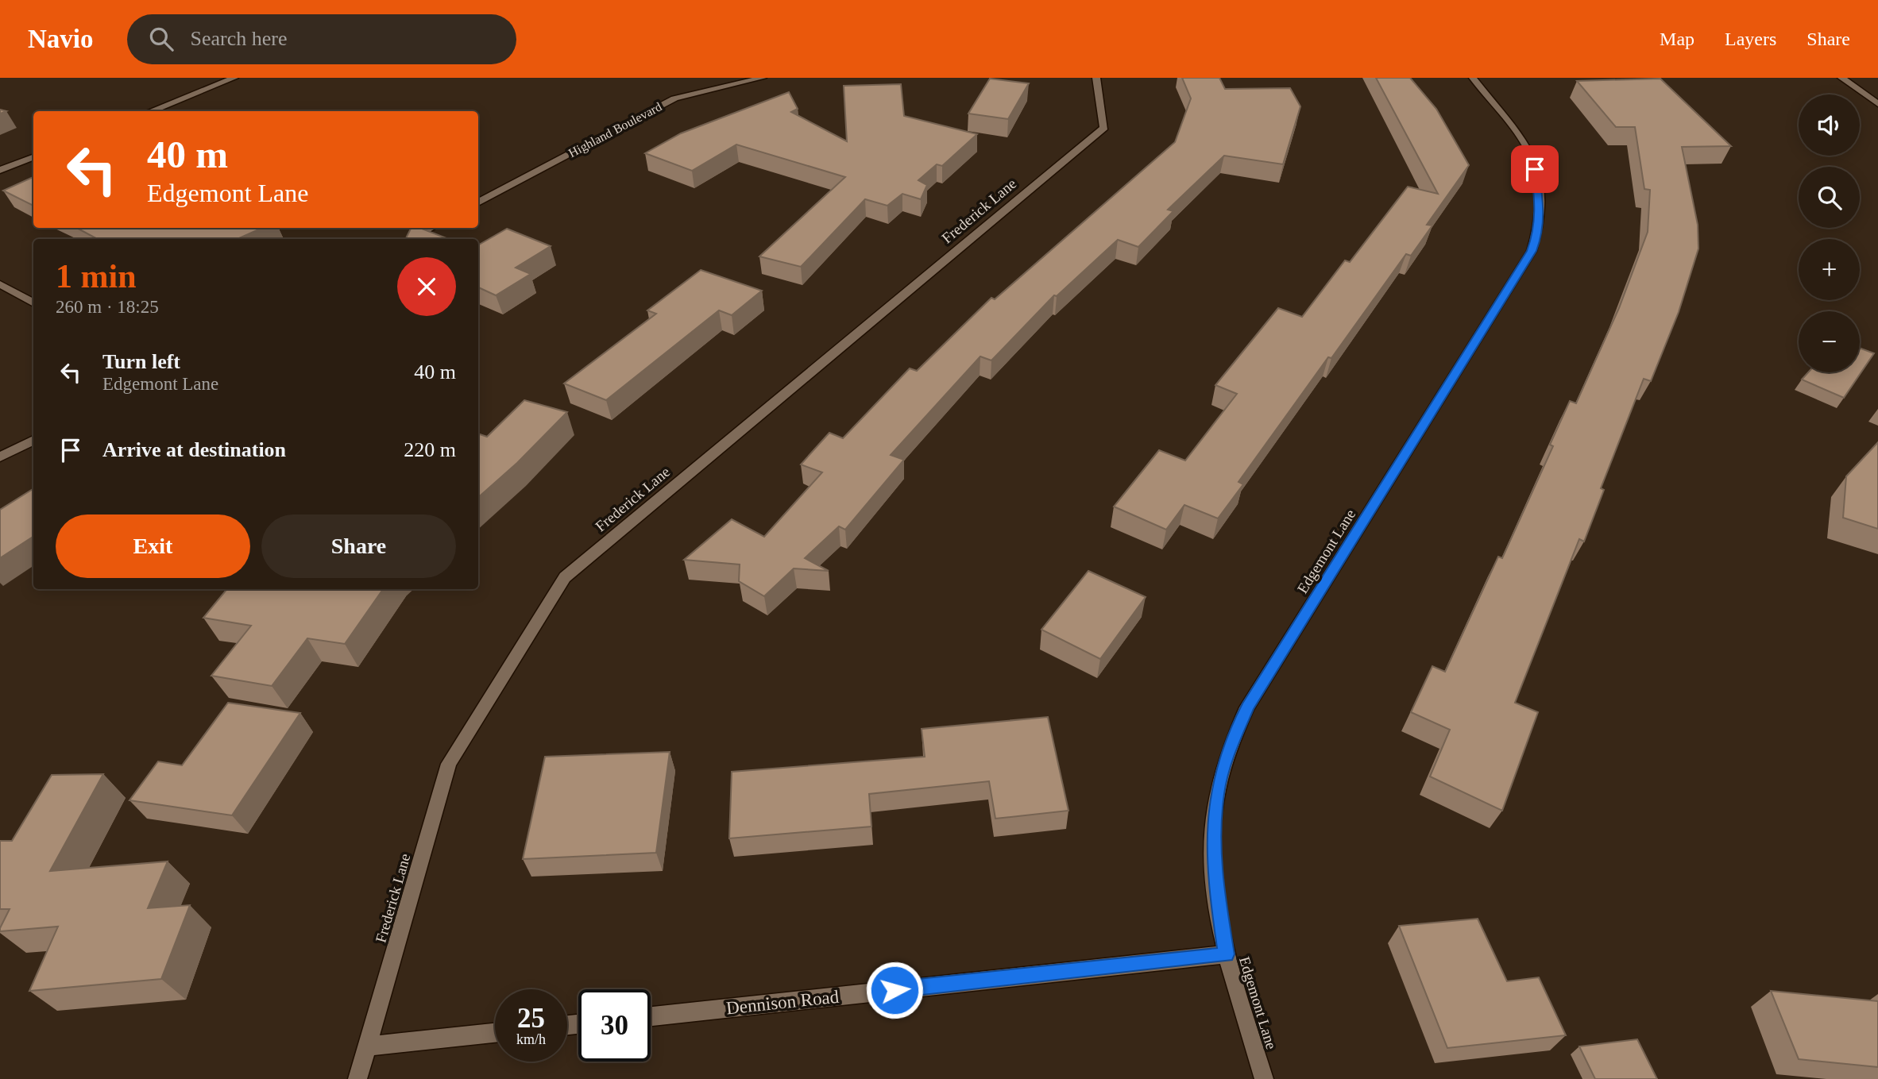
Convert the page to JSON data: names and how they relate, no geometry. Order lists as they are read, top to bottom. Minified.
{"streets":{"street":["Highland Boulevard","Frederick Lane","Edgemont Lane","Dennison Road"]},"crossings":[["Edgemont Lane","Dennison Road"]],"page":{"header":"Navio","search":"Search here","nav":["Map","Layers","Share"],"map_buttons":["+","−"],"turn":["40 m","Edgemont Lane"],"heading":["1 min","260 m · 18:25"],"list":[{"name":"Turn left","note":"Edgemont Lane","value":"40 m"},{"name":"Arrive at destination","value":"220 m"}],"buttons":["Exit","Share"],"speed":"25 km/h","limit":"30"}}
